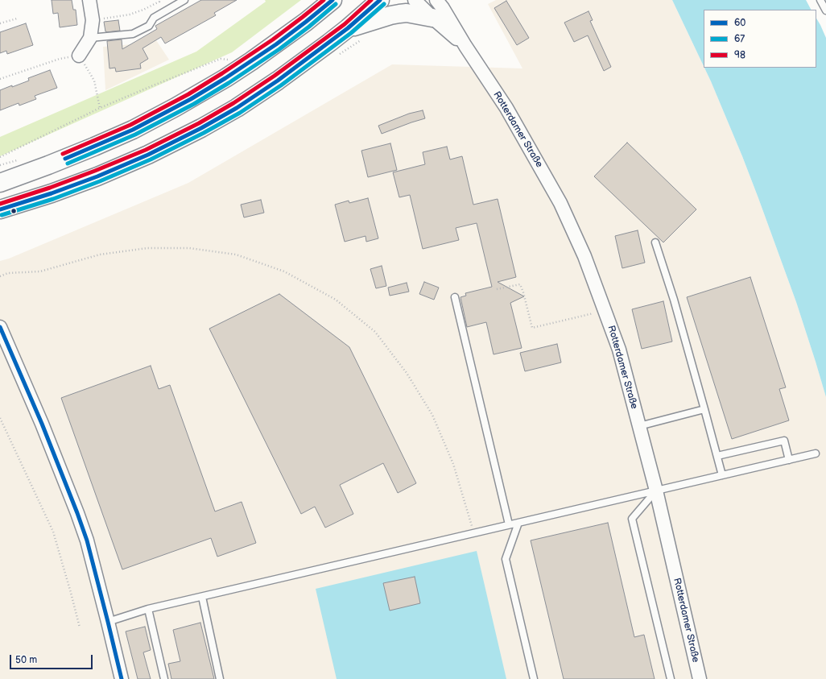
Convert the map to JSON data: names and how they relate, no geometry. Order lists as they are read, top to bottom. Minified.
{"streets":{"street":["Rotterdamer Straße"]},"lines":["transit line 60","transit line 98","transit line 67"],"legend":["60","67","98"],"scale_bar":"50 m"}
